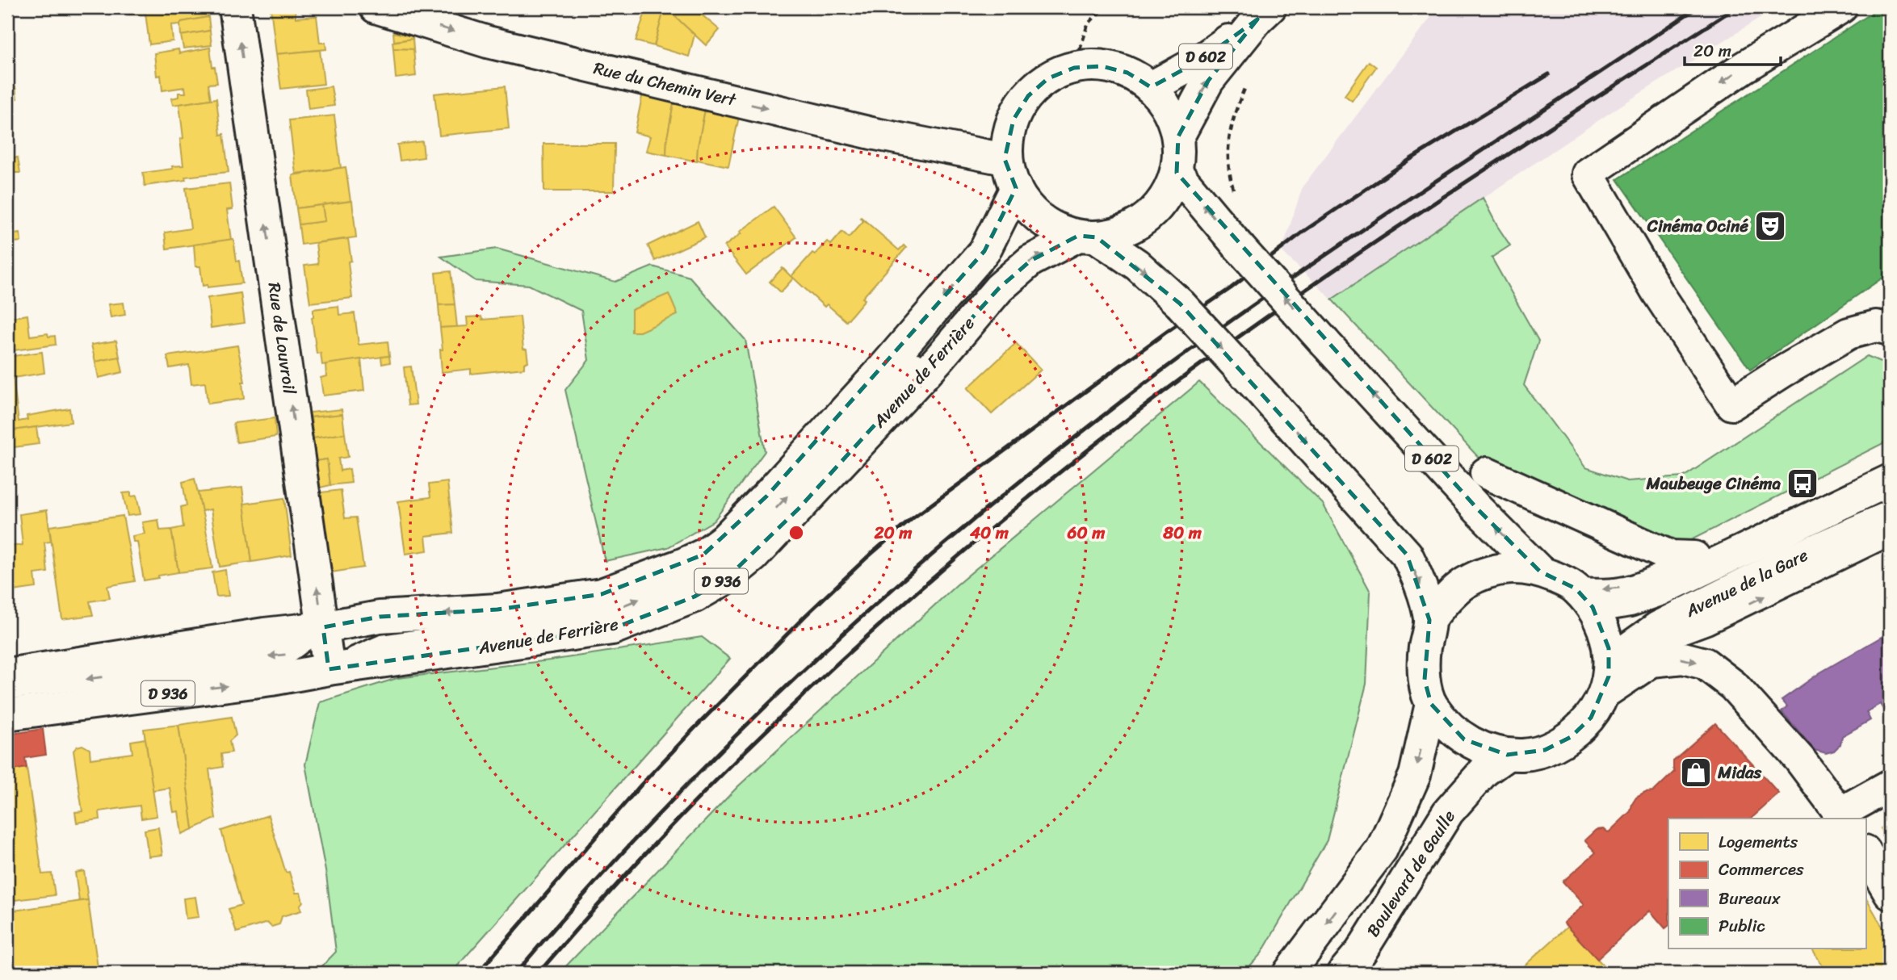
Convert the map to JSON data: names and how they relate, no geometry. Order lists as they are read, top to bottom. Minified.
{"streets":{"main road":["D 602","Rue du Chemin Vert","Rue de Louvroil","Avenue de Ferrière","D 936","Avenue de la Gare","Boulevard de Gaulle"]},"crossings":[["D 602","Rue du Chemin Vert"],["D 602","Avenue de Ferrière"],["D 602","Avenue de la Gare"],["D 602","Boulevard de Gaulle"],["Rue du Chemin Vert","Avenue de Ferrière"],["Rue de Louvroil","Avenue de Ferrière"],["Avenue de la Gare","Boulevard de Gaulle"]],"one_way":["Rue du Chemin Vert","Rue de Louvroil"],"places":{"theatre":["Cinéma Ociné"],"bus stop":["Maubeuge Cinéma"],"shop":["Midas"]},"legend":["Logements","Commerces","Bureaux","Public"],"scale_bar":"20 m","rings":["20 m","40 m","60 m","80 m"]}
